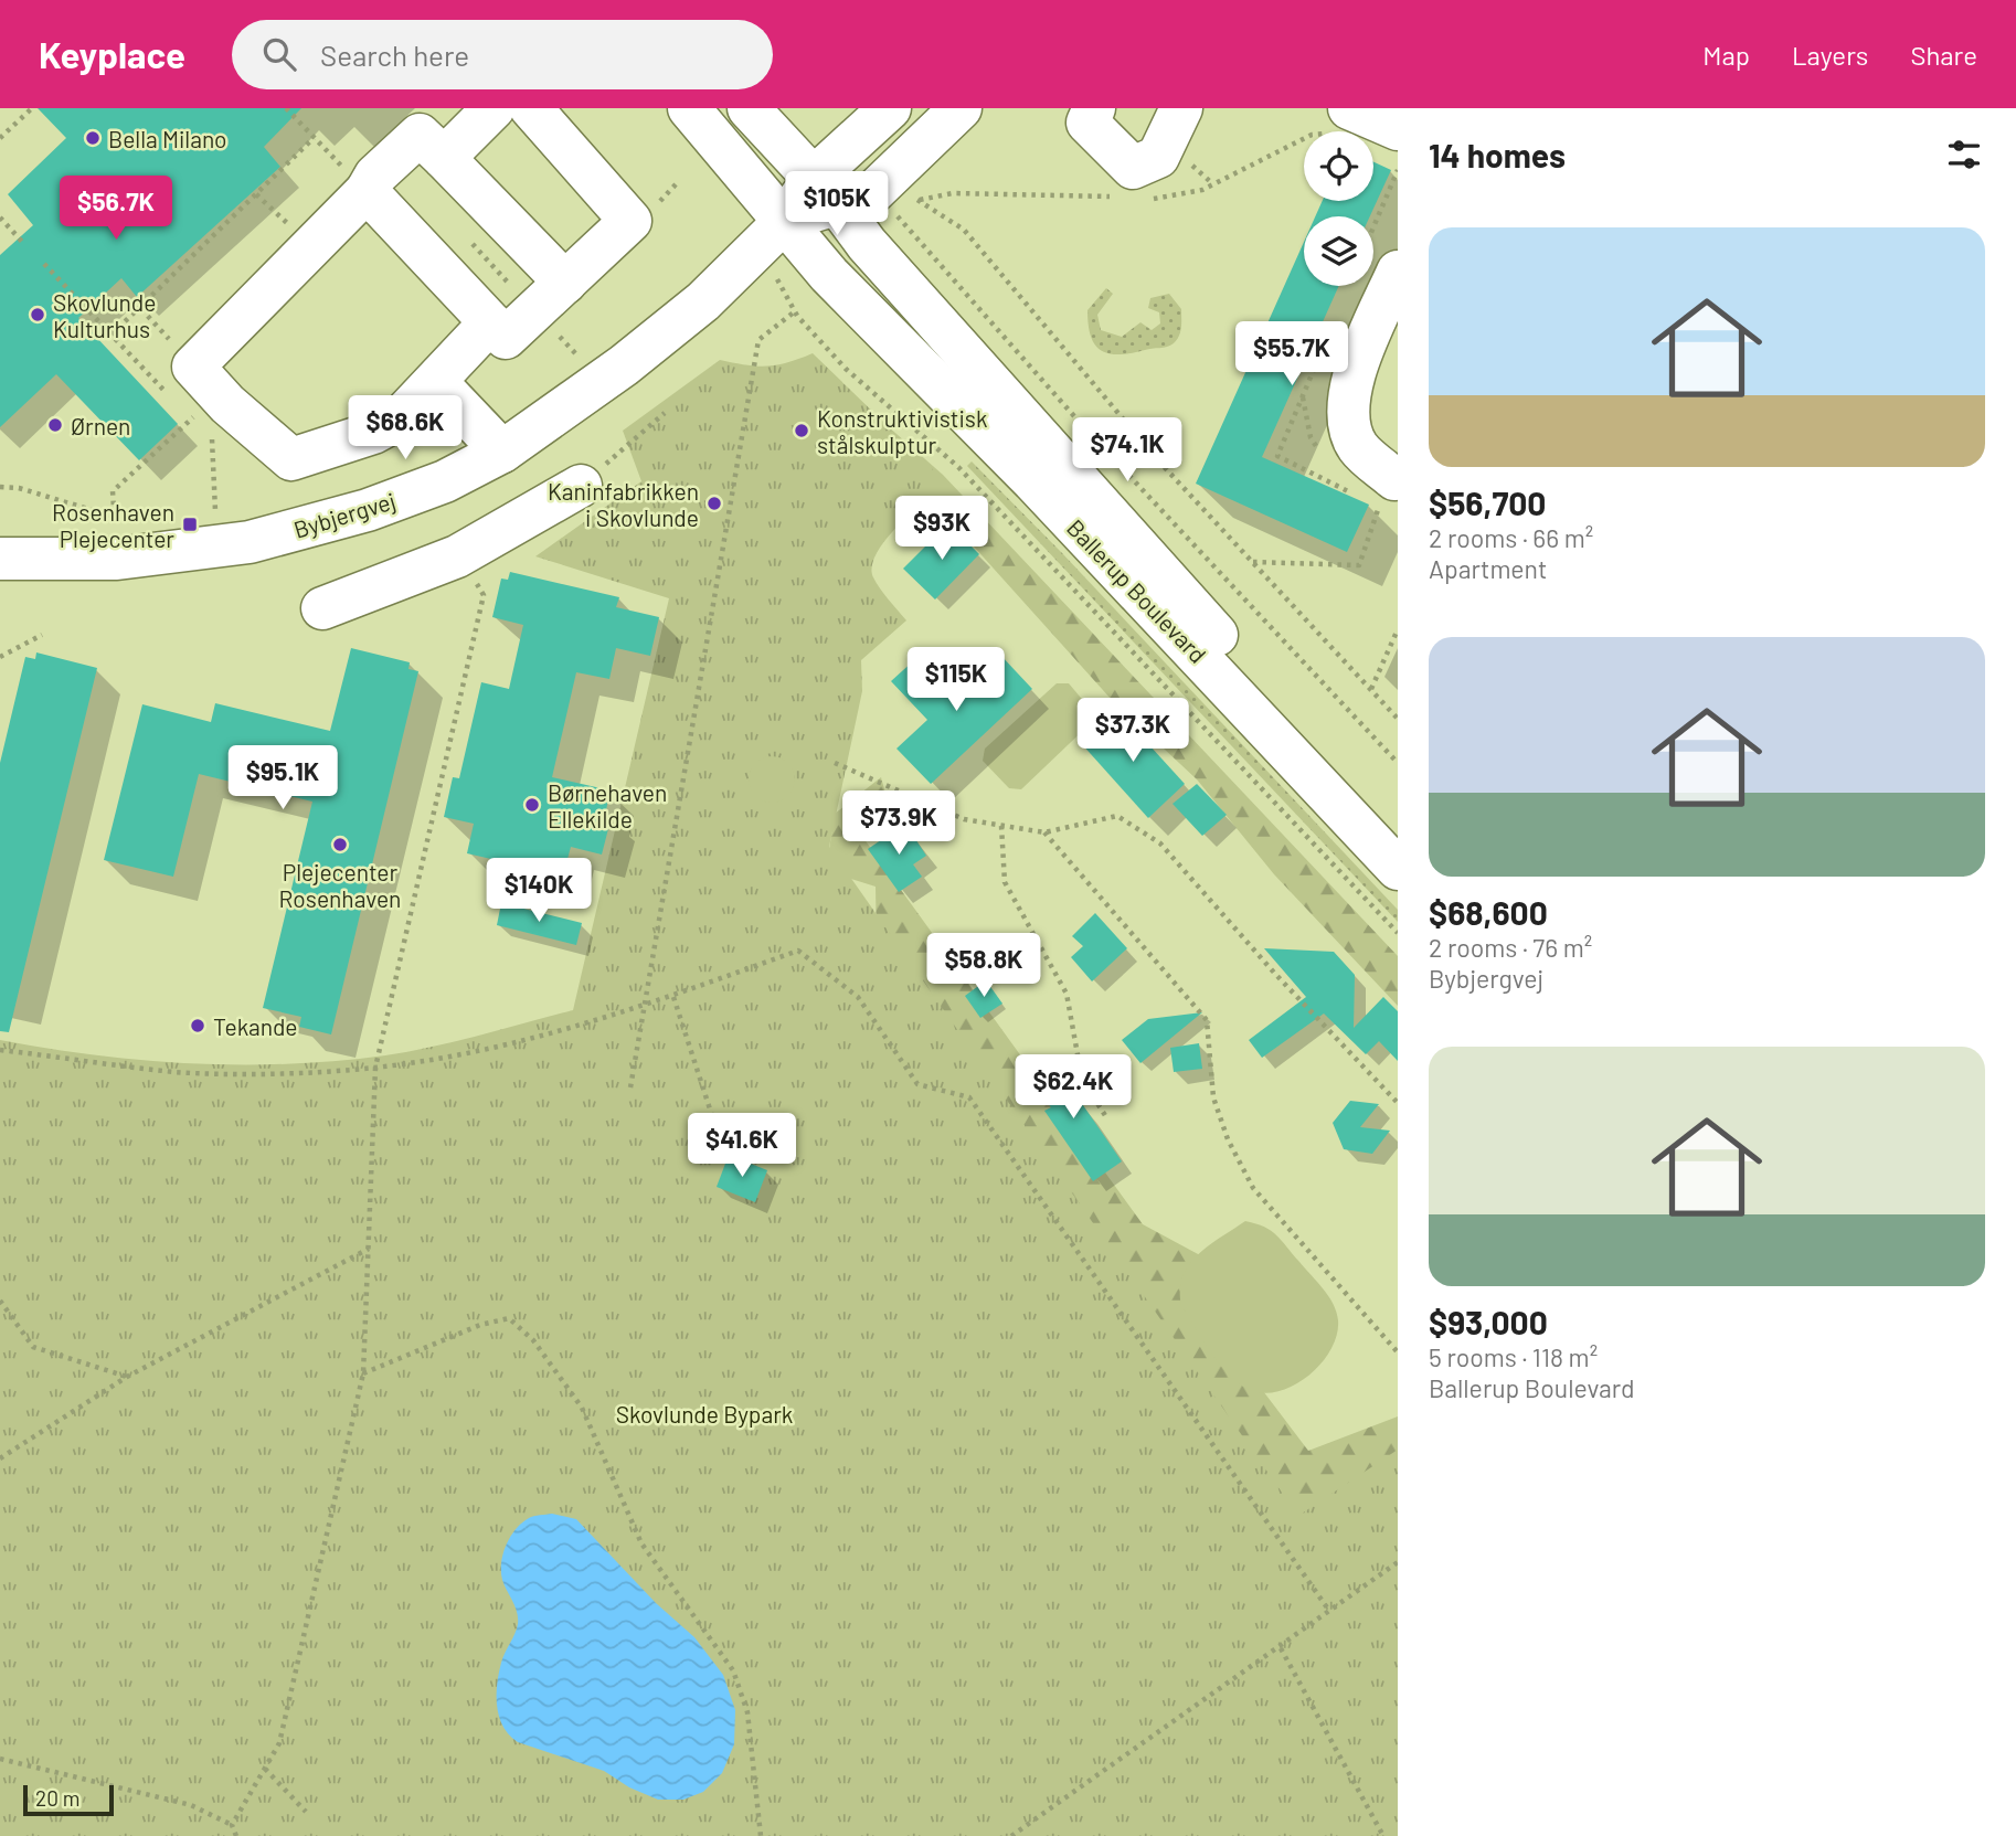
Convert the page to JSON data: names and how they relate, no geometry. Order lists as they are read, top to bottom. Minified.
{"streets":{"street":["Bybjergvej","Ballerup Boulevard"]},"crossings":[["Bybjergvej","Ballerup Boulevard"]],"parks":["Skovlunde Bypark"],"places":{"other":["Bella Milano","Skovlunde Kulturhus","Ørnen","Konstruktivistisk stålskulptur","Kaninfabrikken i Skovlunde","Børnehaven Ellekilde","Plejecenter Rosenhaven","Tekande"],"transit":["Rosenhaven Plejecenter"]},"scale_bar":"20 m","page":{"header":"Keyplace","search":"Search here","nav":["Map","Layers","Share"],"heading":"14 homes","price":["$105K","$56.7K","$55.7K","$68.6K","$74.1K","$93K","$115K","$37.3K","$95.1K","$73.9K","$140K","$58.8K","$62.4K","$41.6K"],"list":[{"name":"$56,700","note":"2 rooms · 66 m² · Apartment"},{"name":"$68,600","note":"2 rooms · 76 m² · Bybjergvej"},{"name":"$93,000","note":"5 rooms · 118 m² · Ballerup Boulevard"}],"scale":"20 m"}}
